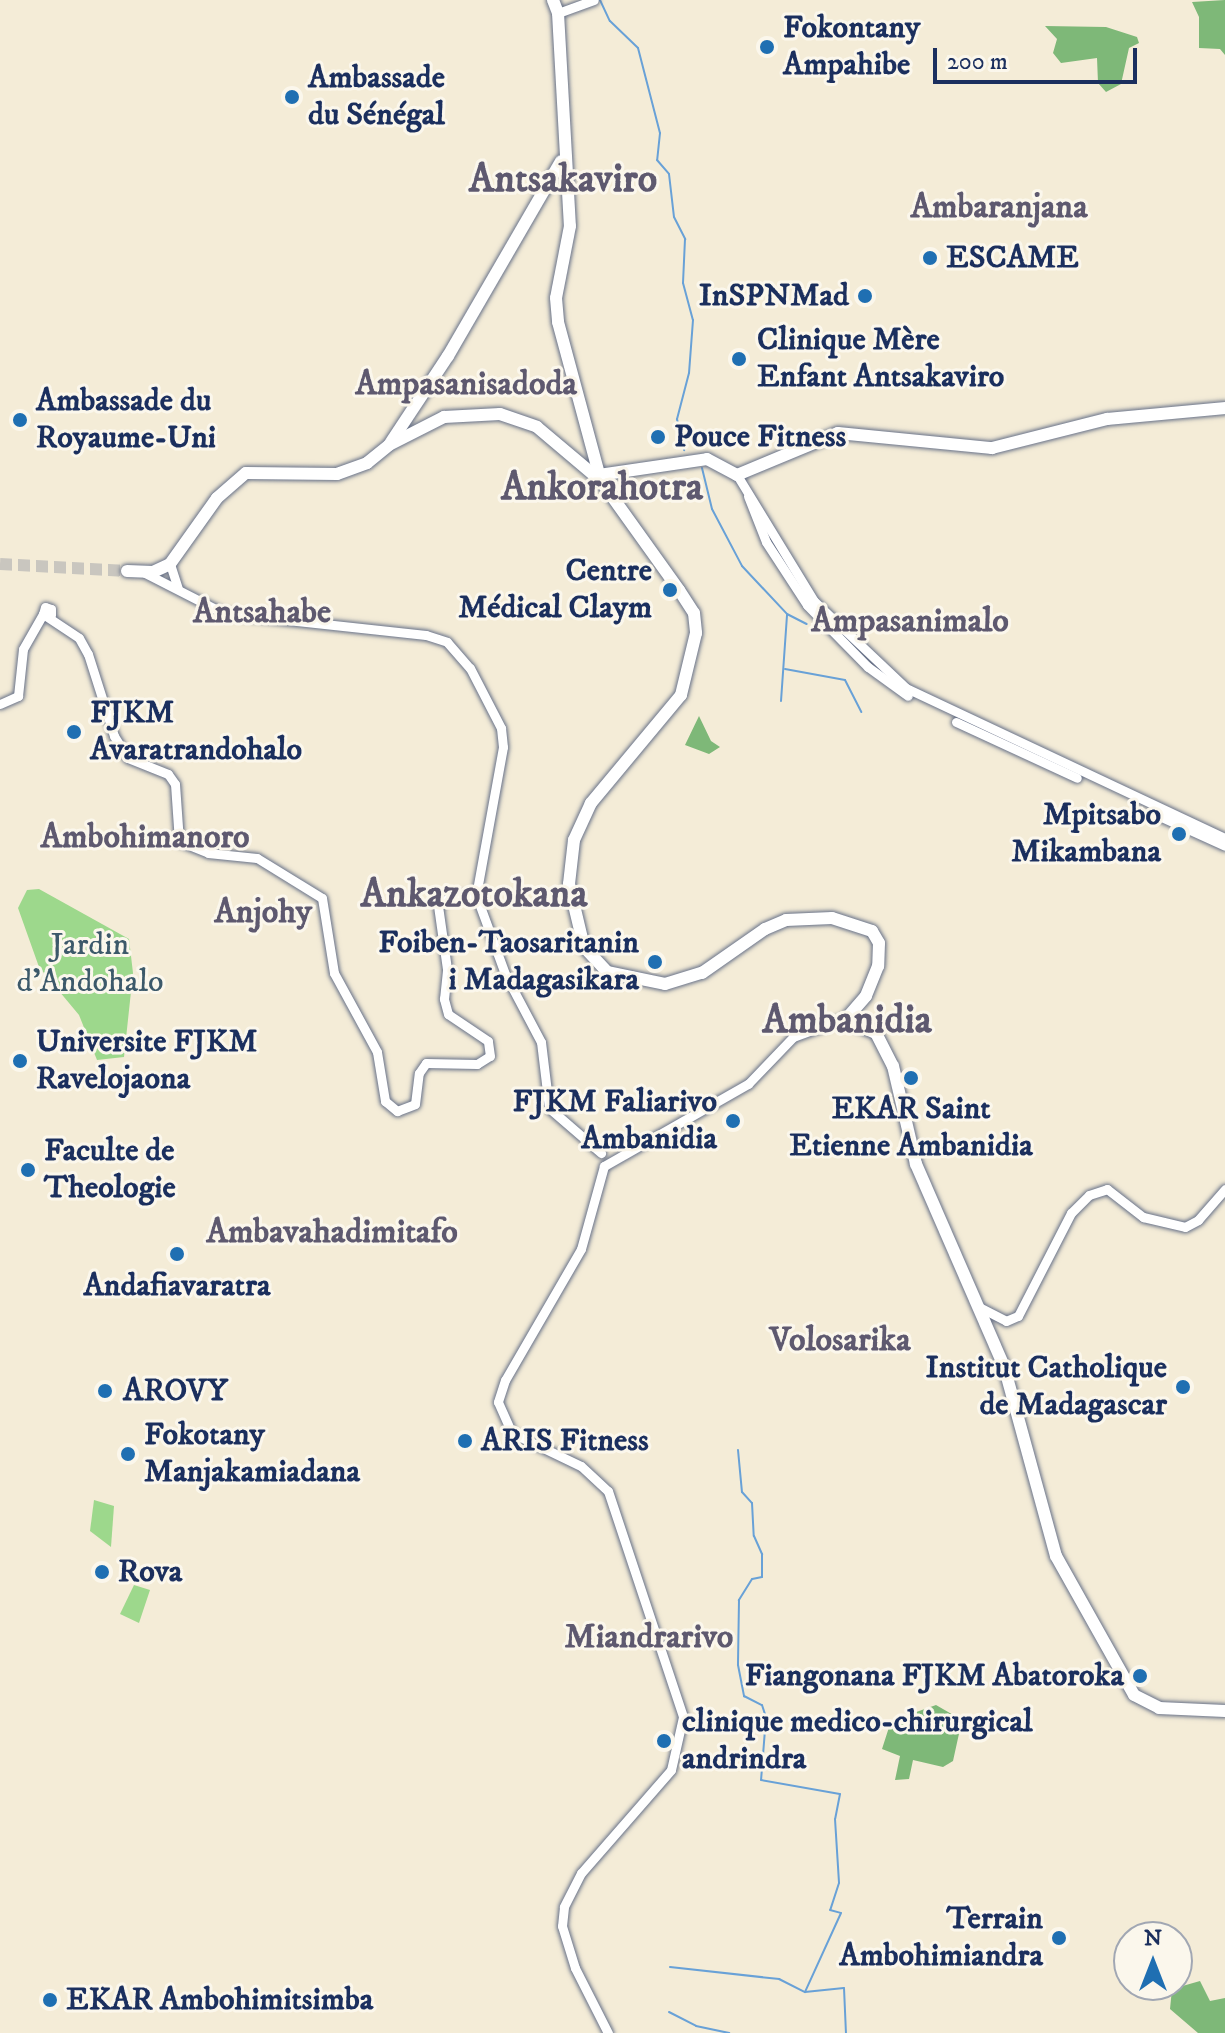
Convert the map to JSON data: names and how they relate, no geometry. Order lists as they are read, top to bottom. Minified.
{"districts":["Antsakaviro","Ambaranjana","Ampasanisadoda","Ankorahotra","Antsahabe","Ampasanimalo","Ambohimanoro","Ankazotokana","Anjohy","Ambanidia","Ambavahadimitafo","Volosarika","Miandrarivo"],"parks":["Jardin d'Andohalo"],"places":["Fokontany Ampahibe","Ambassade du Sénégal","ESCAME","InSPNMad","Clinique Mère Enfant Antsakaviro","Ambassade du Royaume-Uni","Pouce Fitness","Centre Médical Claym","FJKM Avaratrandohalo","Mpitsabo Mikambana","Foiben-Taosaritanin i Madagasikara","Universite FJKM Ravelojaona","EKAR Saint Etienne Ambanidia","FJKM Faliarivo Ambanidia","Faculte de Theologie","Andafiavaratra","Institut Catholique de Madagascar","AROVY","ARIS Fitness","Fokotany Manjakamiadana","Rova","Fiangonana FJKM Abatoroka","clinique medico-chirurgical andrindra","Terrain Ambohimiandra","EKAR Ambohimitsimba"],"scale_bar":"200 m","north":"top"}
